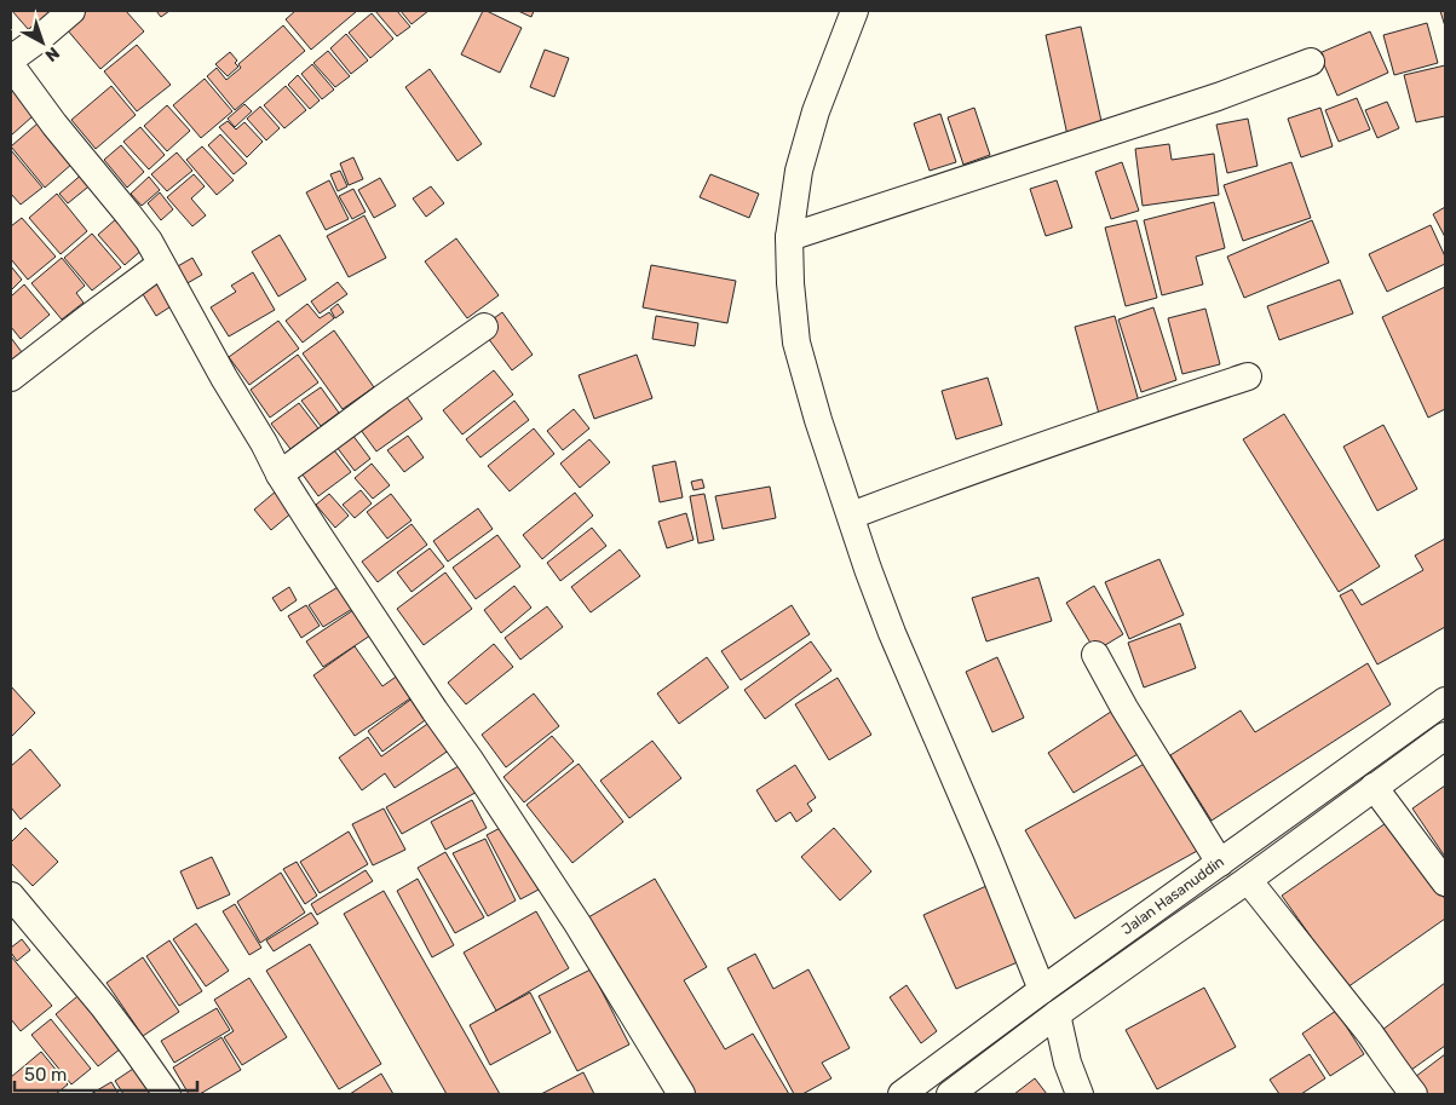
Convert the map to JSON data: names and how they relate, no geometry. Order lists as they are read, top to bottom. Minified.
{"streets":{"street":["Jalan Hasanuddin"]},"scale_bar":"50 m","north":"bottom right"}
